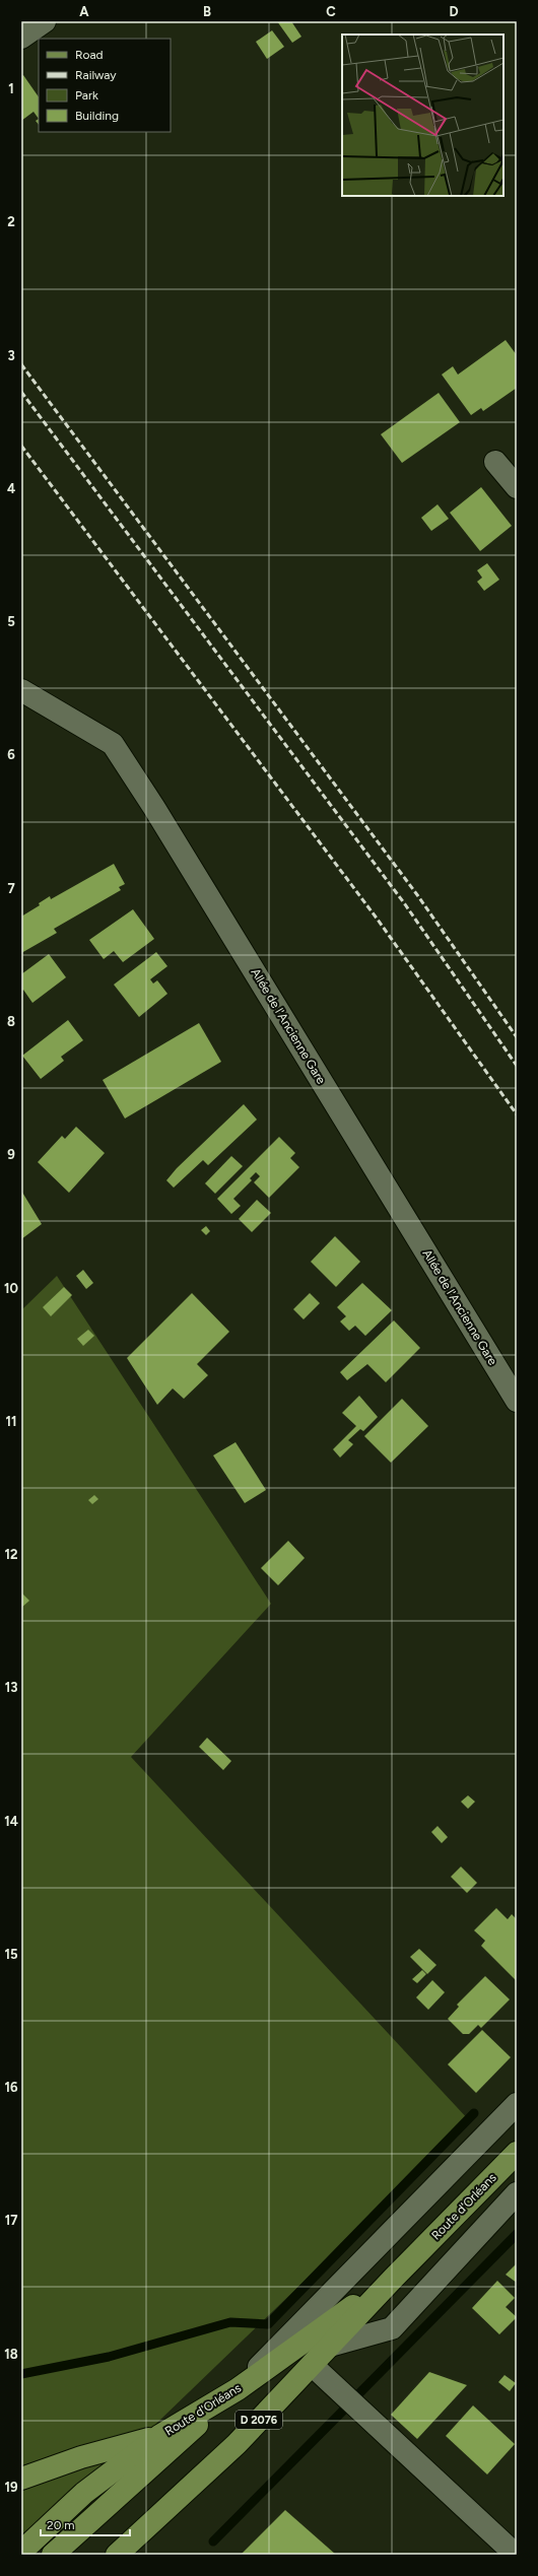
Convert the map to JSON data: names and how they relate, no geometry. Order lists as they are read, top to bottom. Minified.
{"streets":{"main road":["Route d'Orléans","D 2076"],"street":["Allée de l'Ancienne Gare"]},"crossings":[["Route d'Orléans","D 2076"]],"legend":["Road","Railway","Park","Building"],"scale_bar":"20 m","grid":{"columns":["A","B","C","D"],"rows":["1","2","3","4","5","6","7","8","9","10","11","12","13","14","15","16","17","18","19"]}}
